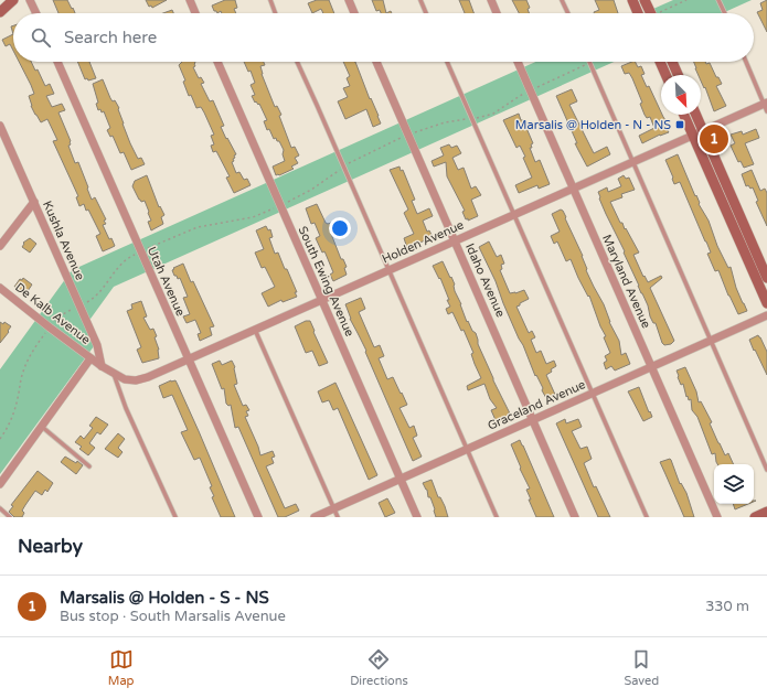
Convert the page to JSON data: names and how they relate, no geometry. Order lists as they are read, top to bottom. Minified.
{"streets":{"street":["Kushla Avenue","Holden Avenue","Idaho Avenue","Utah Avenue","South Ewing Avenue","Maryland Avenue","De Kalb Avenue","Graceland Avenue"]},"crossings":[["Kushla Avenue","Holden Avenue"],["Holden Avenue","Idaho Avenue"],["Holden Avenue","Utah Avenue"],["Holden Avenue","South Ewing Avenue"],["Holden Avenue","Maryland Avenue"],["Holden Avenue","De Kalb Avenue"],["Idaho Avenue","Graceland Avenue"],["South Ewing Avenue","Graceland Avenue"],["Maryland Avenue","Graceland Avenue"]],"places":{"transit":["Marsalis @ Holden - N - NS"]},"north":"bottom right","page":{"search":"Search here","pins":"1","heading":"Nearby","list":[{"mark":"1","name":"Marsalis @ Holden - S - NS","note":"Bus stop · South Marsalis Avenue","value":"330 m"}],"nav":["Map","Directions","Saved"]}}
